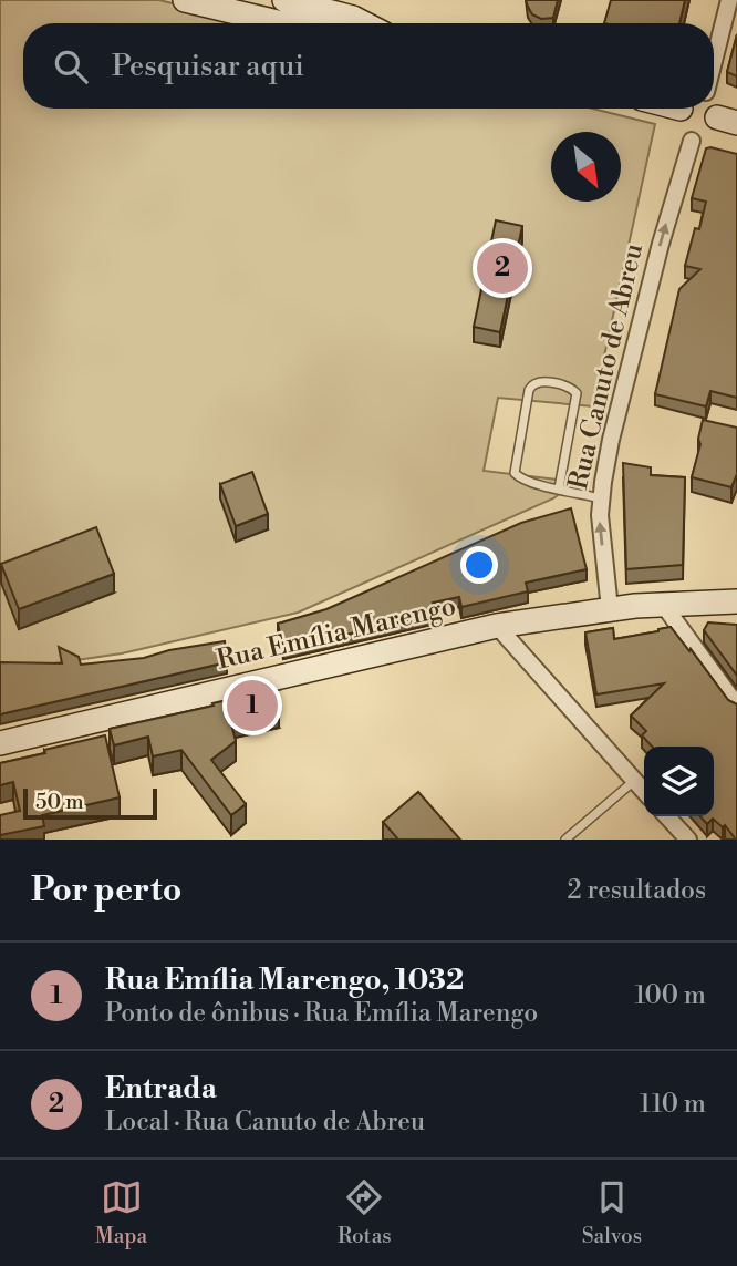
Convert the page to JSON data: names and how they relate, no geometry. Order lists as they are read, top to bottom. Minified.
{"streets":{"main road":["Rua Emília Marengo"],"street":["Rua Canuto de Abreu"]},"crossings":[["Rua Canuto de Abreu","Rua Emília Marengo"]],"one_way":["Rua Canuto de Abreu"],"scale_bar":"50 m","north":"bottom right","page":{"search":"Pesquisar aqui","pins":["2","1"],"scale":"50 m","heading":["Por perto","2 resultados"],"list":[{"mark":"1","name":"Rua Emília Marengo, 1032","note":"Ponto de ônibus · Rua Emília Marengo","value":"100 m"},{"mark":"2","name":"Entrada","note":"Local · Rua Canuto de Abreu","value":"110 m"}],"nav":["Mapa","Rotas","Salvos"]}}
